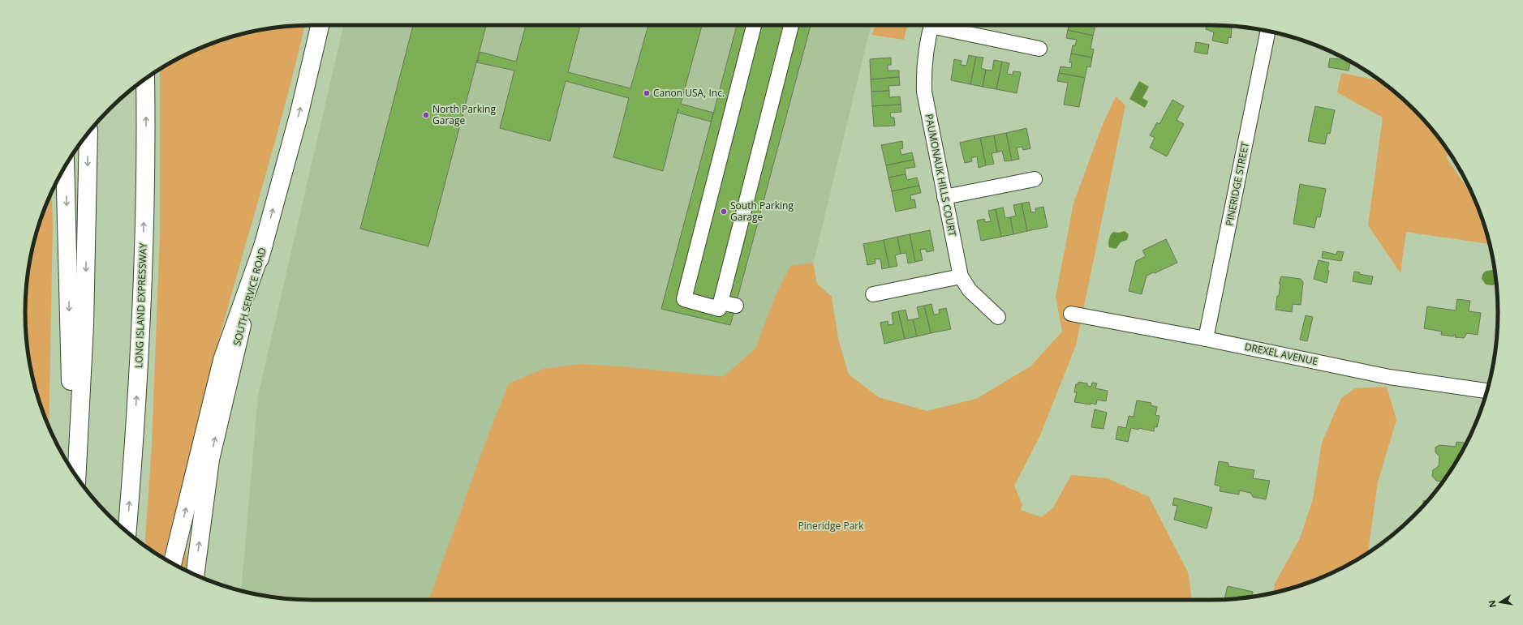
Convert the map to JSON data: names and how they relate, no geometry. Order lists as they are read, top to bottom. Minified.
{"streets":{"main road":["SOUTH SERVICE ROAD","LONG ISLAND EXPRESSWAY"],"street":["PAUMONAUK HILLS COURT","PINERIDGE STREET","DREXEL AVENUE"]},"crossings":[["PINERIDGE STREET","DREXEL AVENUE"]],"parks":["Pineridge Park"],"places":["Canon USA, Inc.","North Parking Garage","South Parking Garage"],"north":"left"}
